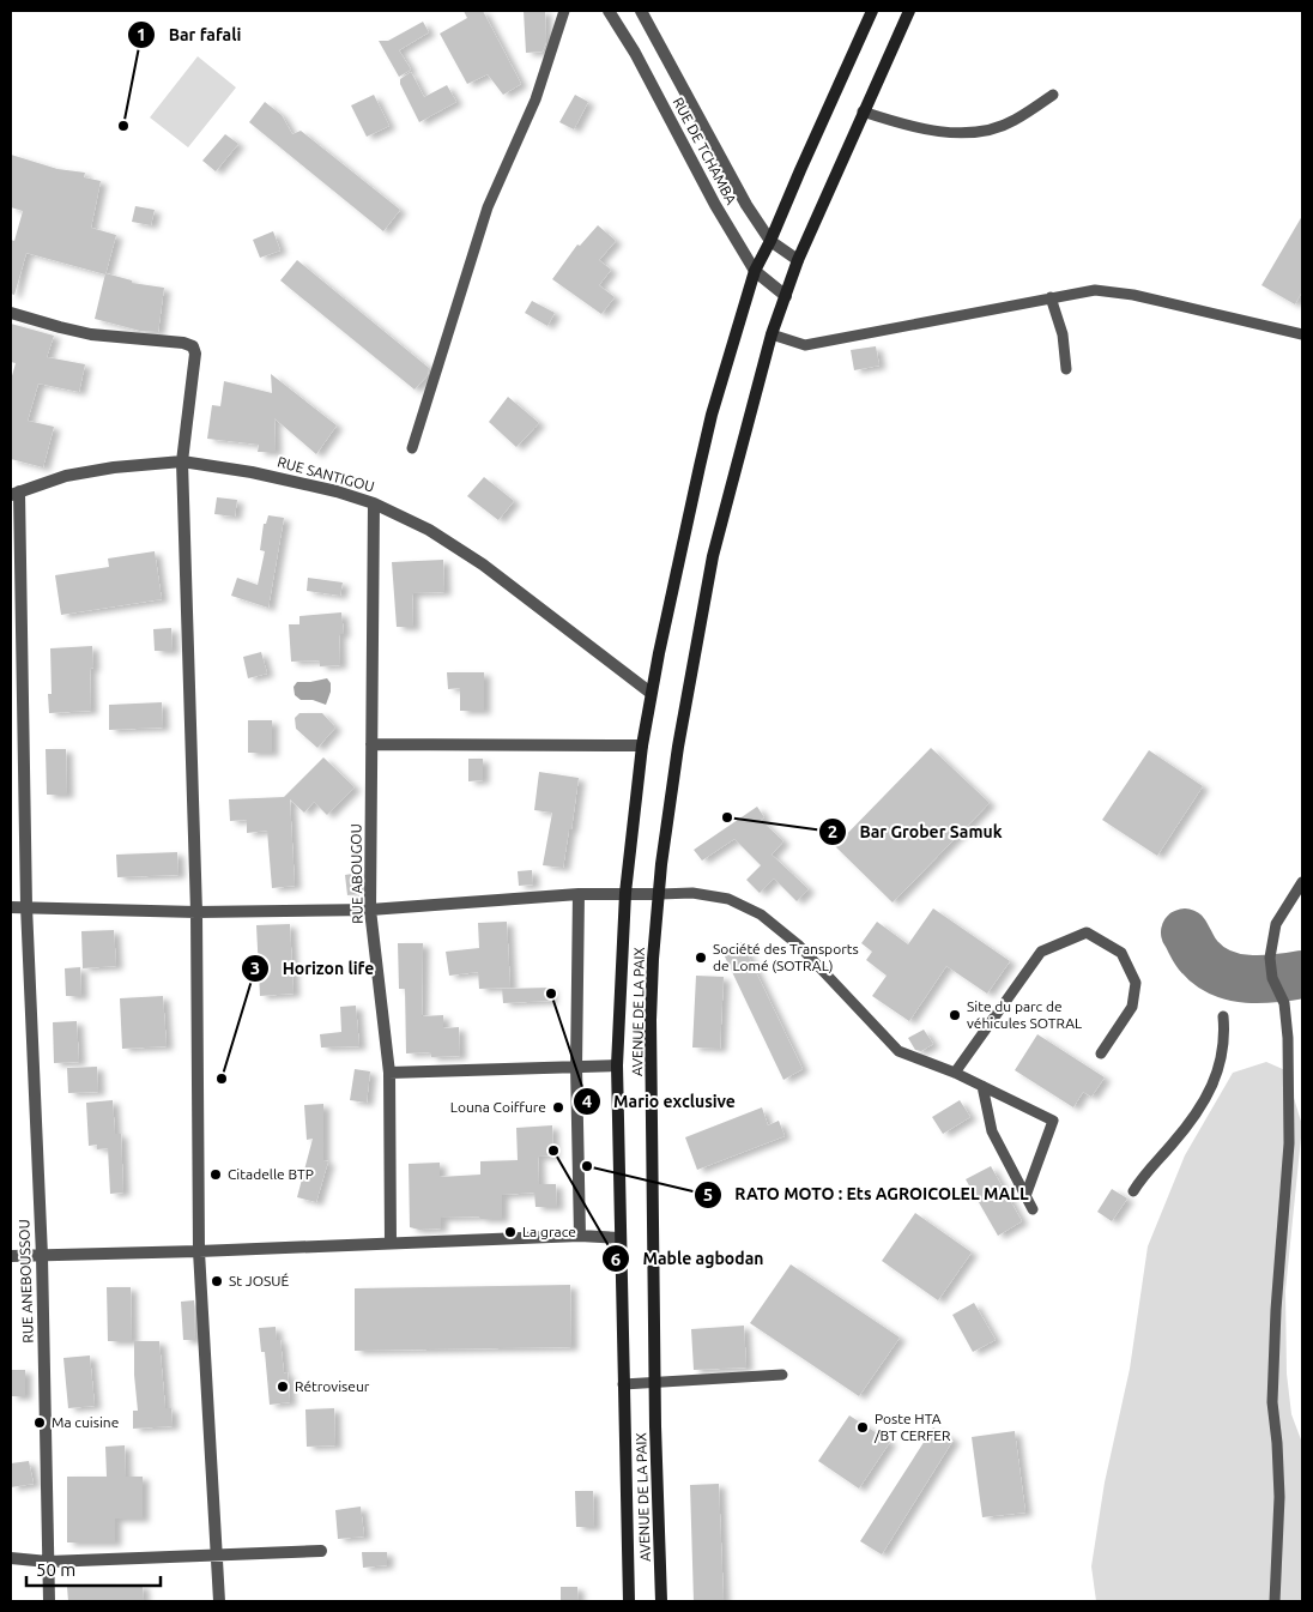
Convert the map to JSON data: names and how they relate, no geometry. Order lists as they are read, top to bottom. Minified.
{"streets":{"main road":["AVENUE DE LA PAIX"],"street":["RUE DE TCHAMBA","RUE SANTIGOU","RUE ABOUGOU","RUE ANEBOUSSOU"]},"crossings":[["RUE DE TCHAMBA","AVENUE DE LA PAIX"],["RUE SANTIGOU","RUE ABOUGOU"],["RUE SANTIGOU","RUE ANEBOUSSOU"]],"places":["Bar fafali","Bar Grober Samuk","Société des Transports de Lomé (SOTRAL)","Mario exclusive","Site du parc de véhicules SOTRAL","Horizon life","Louna Coiffure","Mable agbodan","RATO MOTO : Ets AGROICOLEL MALL","Citadelle BTP","La grace","St JOSUÉ","Rétroviseur","Ma cuisine","Poste HTA /BT CERFER"],"scale_bar":"50 m"}
